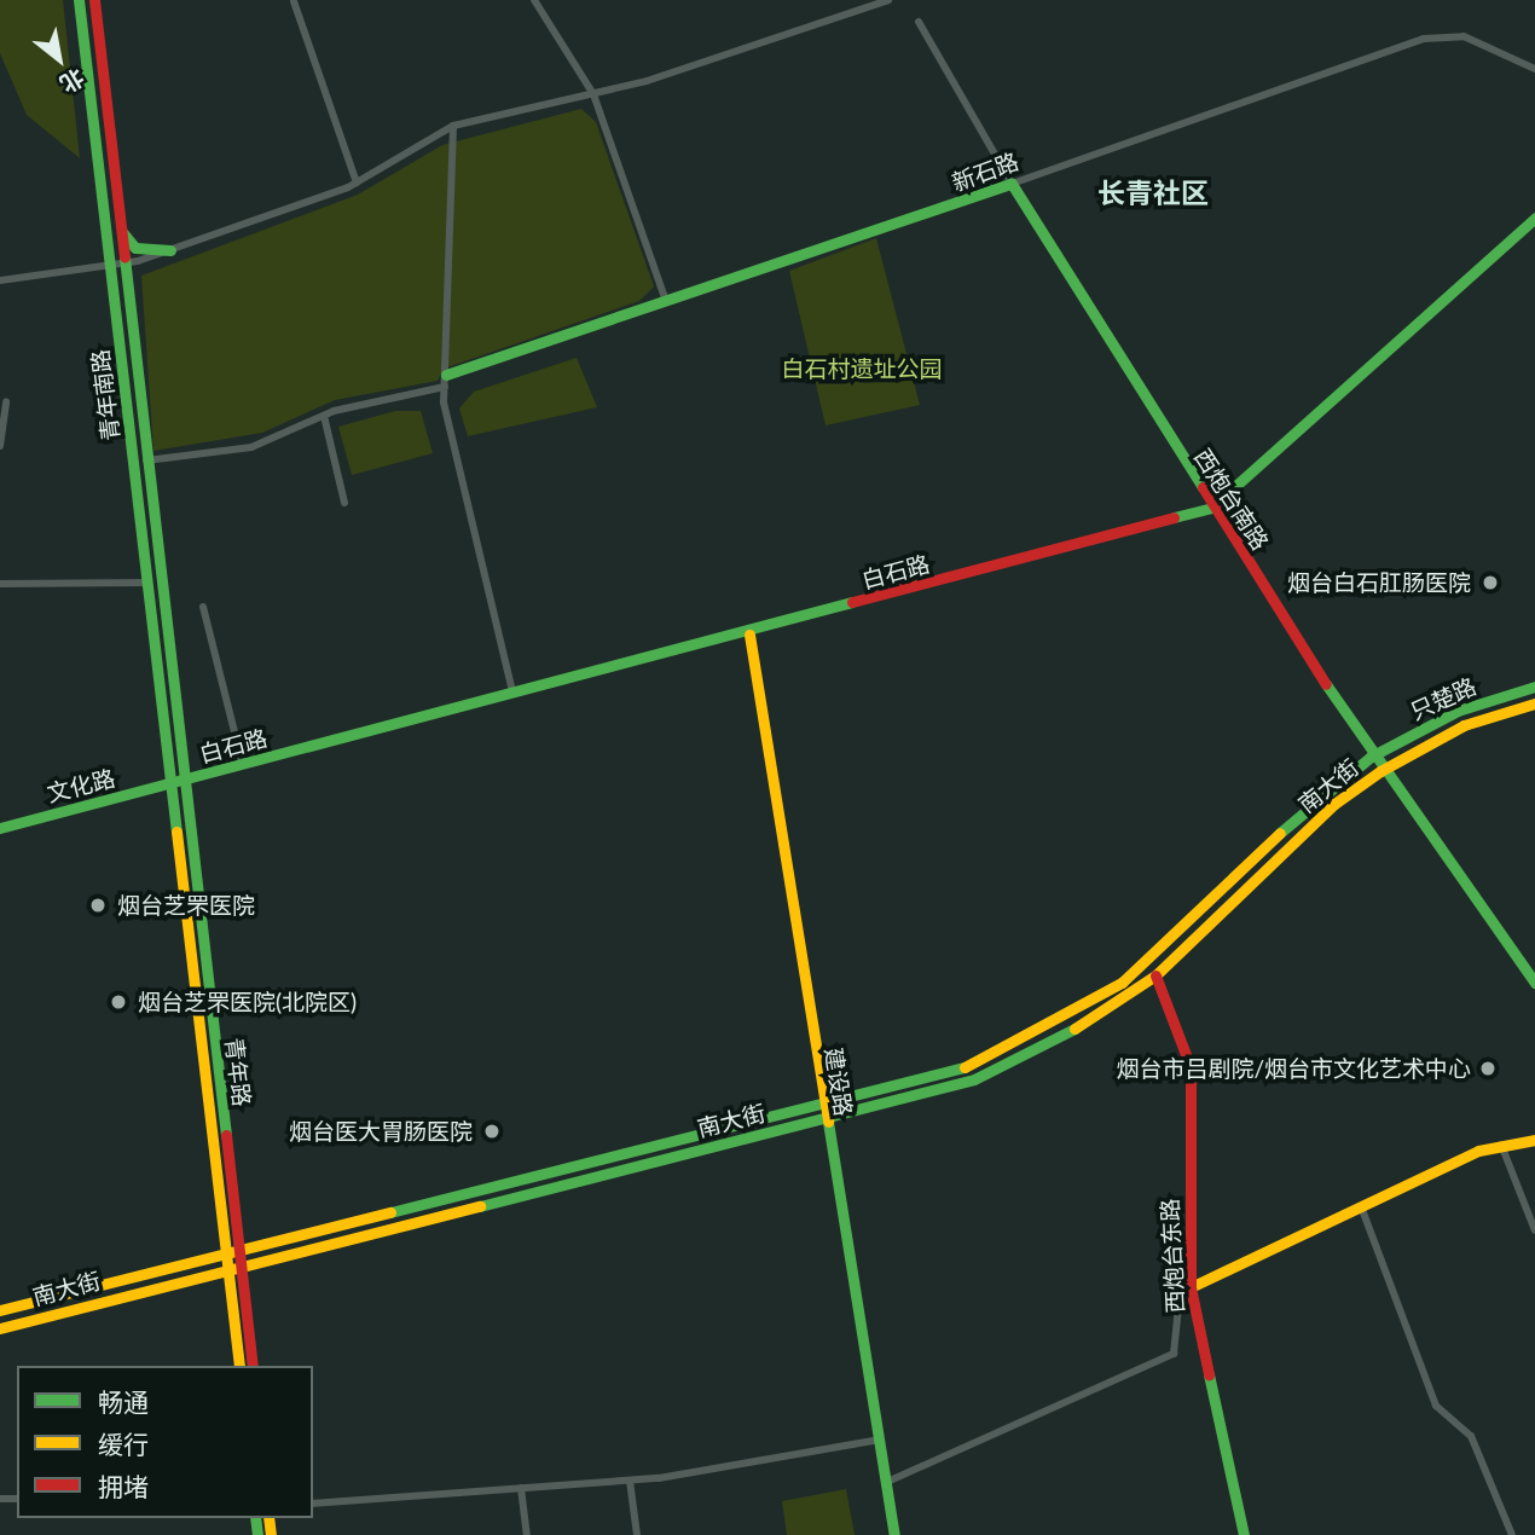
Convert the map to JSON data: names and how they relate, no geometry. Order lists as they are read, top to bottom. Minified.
{"streets":{"main road":["新石路","青年南路","西炮台南路","白石路","只楚路","文化路","南大街","青年路","建设路","西炮台东路"]},"crossings":[["新石路","青年南路"],["新石路","西炮台南路"],["青年南路","白石路"],["青年南路","文化路"],["青年南路","青年路"],["西炮台南路","白石路"],["西炮台南路","只楚路"],["西炮台南路","南大街"],["白石路","文化路"],["白石路","青年路"],["白石路","建设路"],["只楚路","南大街"],["文化路","青年路"],["南大街","青年路"],["南大街","建设路"],["南大街","西炮台东路"]],"districts":["长青社区"],"parks":["白石村遗址公园"],"places":["烟台白石肛肠医院","烟台芝罘医院","烟台芝罘医院(北院区)","烟台市吕剧院/烟台市文化艺术中心","烟台医大胃肠医院"],"legend":["畅通","缓行","拥堵"],"north":"bottom right"}
